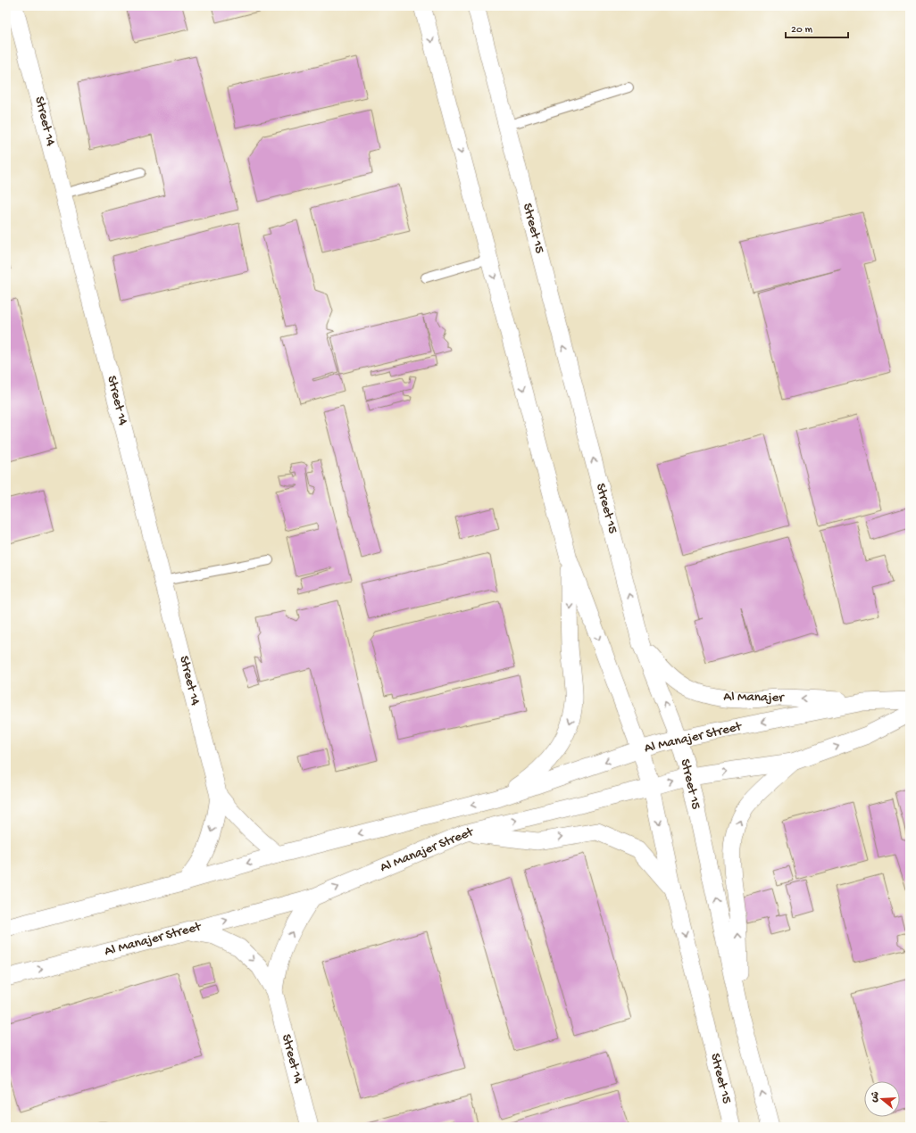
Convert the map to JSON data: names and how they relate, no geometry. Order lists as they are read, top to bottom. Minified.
{"streets":{"street":["Street 14","Street 15","Al Manajer","Al Manajer Street"]},"crossings":[["Street 14","Al Manajer Street"],["Street 15","Al Manajer"],["Street 15","Al Manajer Street"],["Al Manajer","Al Manajer Street"]],"one_way":["Al Manajer"],"scale_bar":"20 m","north":"left"}
